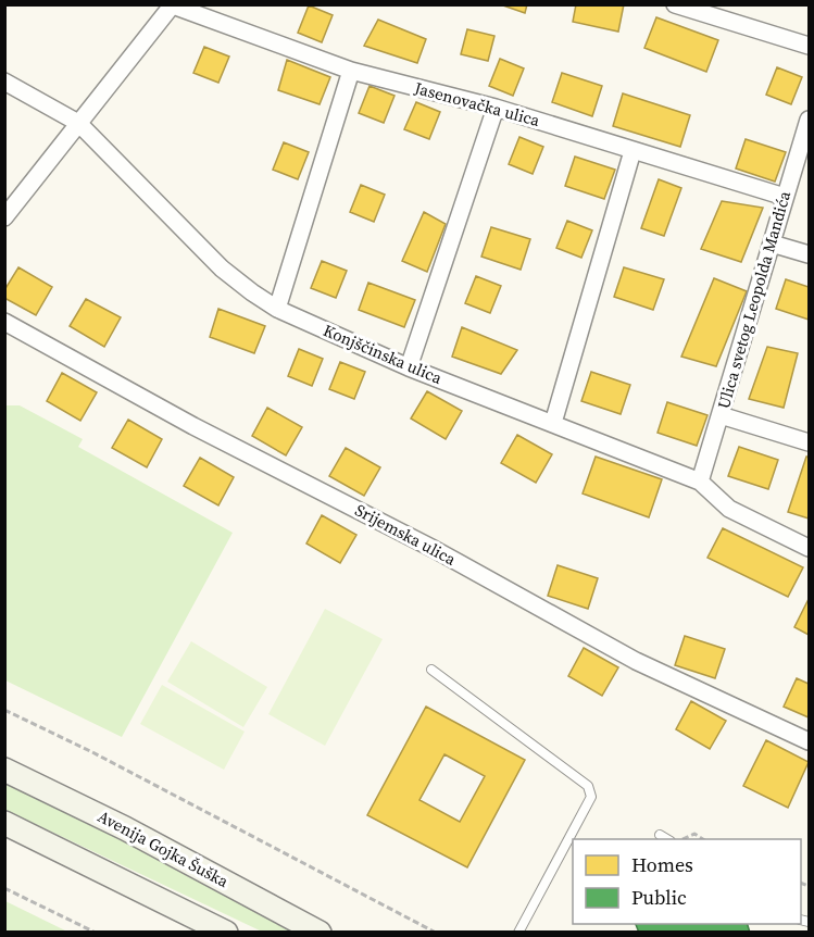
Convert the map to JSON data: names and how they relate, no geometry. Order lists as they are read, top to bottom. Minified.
{"streets":{"main road":["Avenija Gojka Šuška"],"street":["Jasenovačka ulica","Ulica svetog Leopolda Mandića","Konjščinska ulica","Srijemska ulica"]},"crossings":[["Jasenovačka ulica","Ulica svetog Leopolda Mandića"],["Ulica svetog Leopolda Mandića","Konjščinska ulica"]],"legend":["Homes","Public"]}
